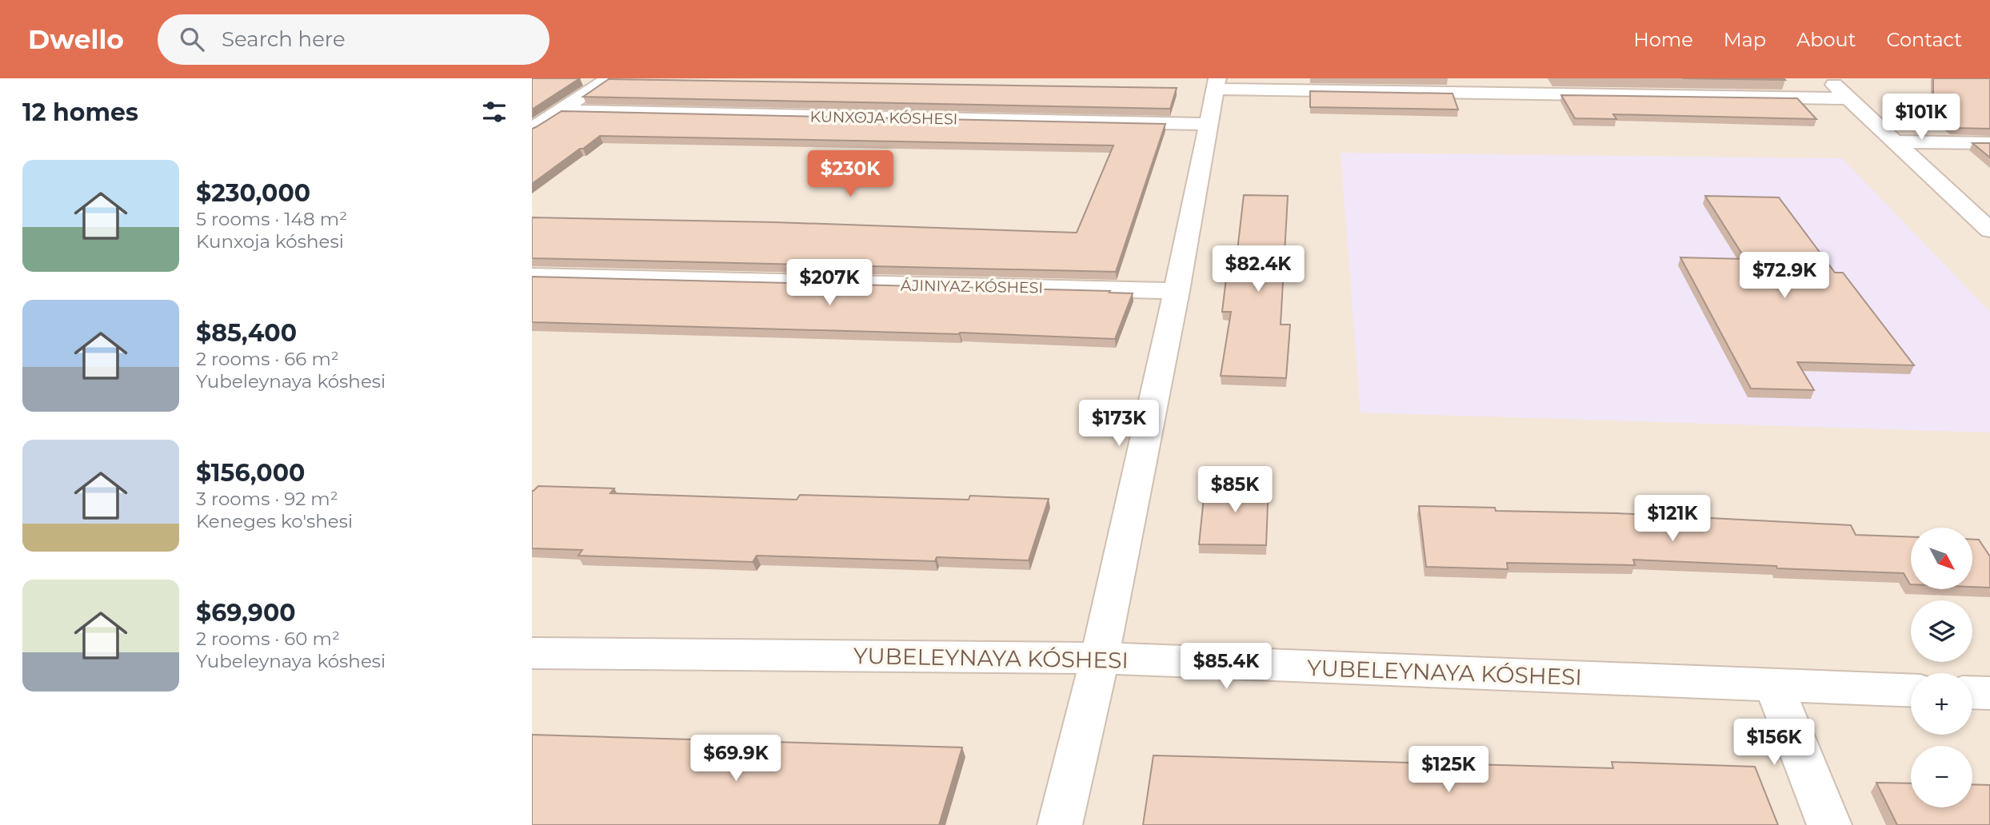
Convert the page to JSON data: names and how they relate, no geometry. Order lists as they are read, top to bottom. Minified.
{"streets":{"street":["KUNXOJA KÓSHESI","ÁJINIYAZ KÓSHESI","YUBELEYNAYA KÓSHESI"]},"north":"bottom right","page":{"header":"Dwello","search":"Search here","nav":["Home","Map","About","Contact"],"heading":"12 homes","price":["$101K","$230K","$82.4K","$72.9K","$207K","$173K","$85K","$121K","$85.4K","$156K","$69.9K","$125K"],"list":[{"name":"$230,000","note":"5 rooms · 148 m² · Kunxoja kóshesi"},{"name":"$85,400","note":"2 rooms · 66 m² · Yubeleynaya kóshesi"},{"name":"$156,000","note":"3 rooms · 92 m² · Keneges ko'shesi"},{"name":"$69,900","note":"2 rooms · 60 m² · Yubeleynaya kóshesi"}],"map_buttons":["+","−"]}}
